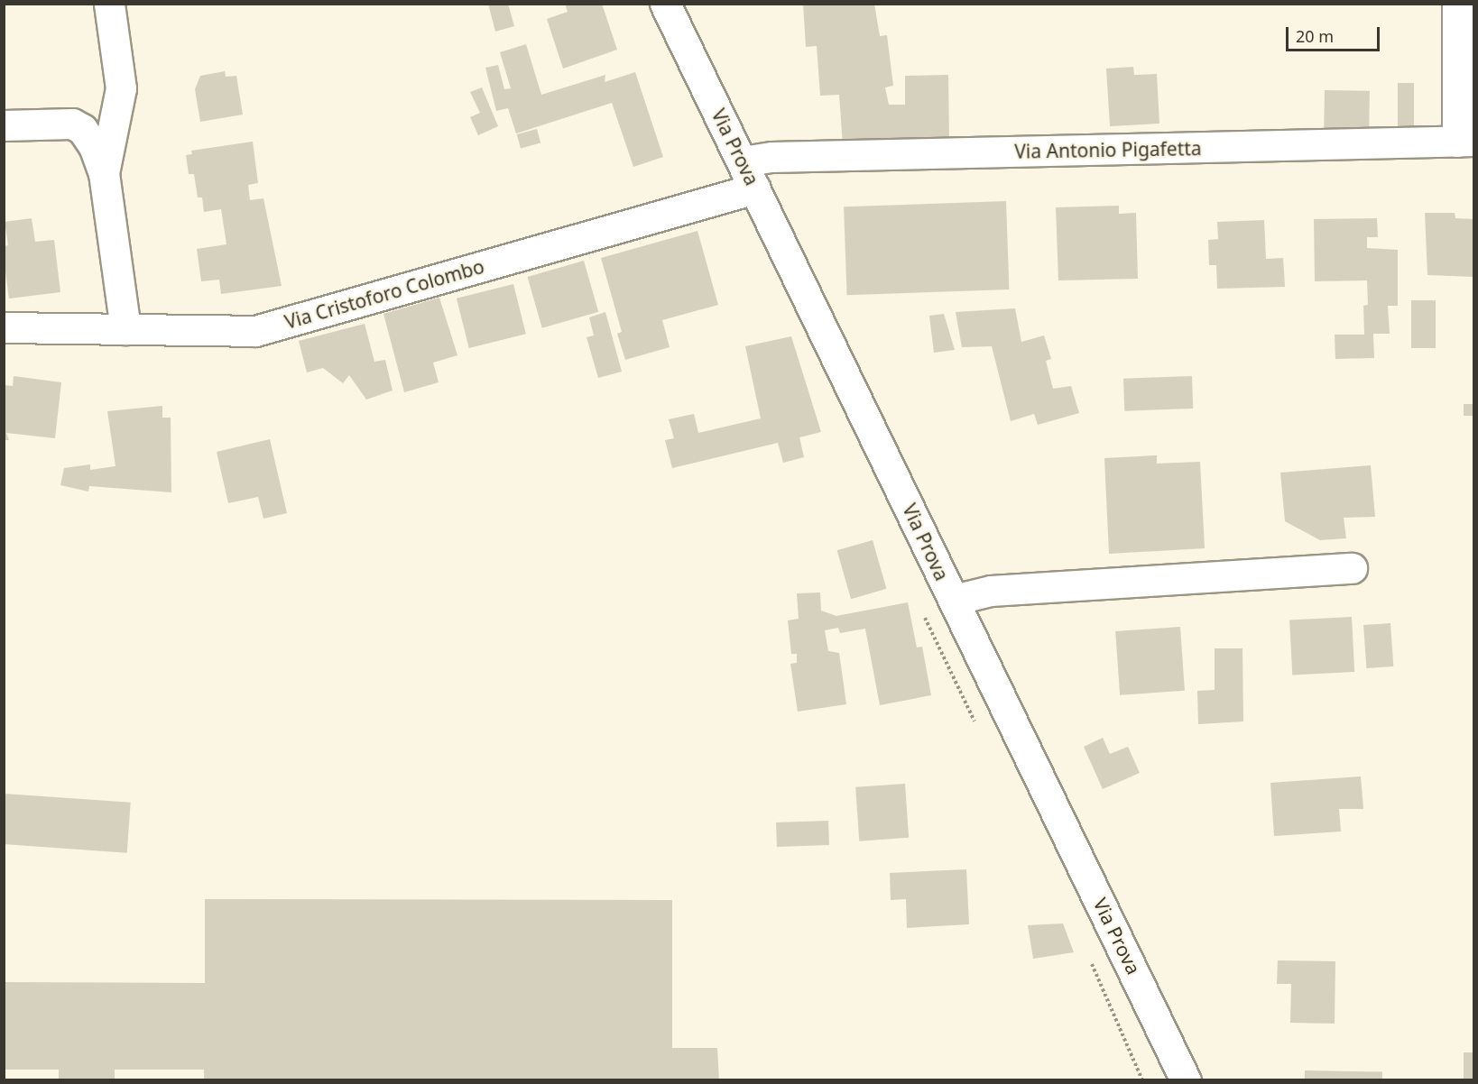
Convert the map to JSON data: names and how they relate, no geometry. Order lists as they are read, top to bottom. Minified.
{"streets":{"street":["Via Prova","Via Antonio Pigafetta","Via Cristoforo Colombo"]},"crossings":[["Via Prova","Via Antonio Pigafetta"],["Via Prova","Via Cristoforo Colombo"]],"scale_bar":"20 m"}
